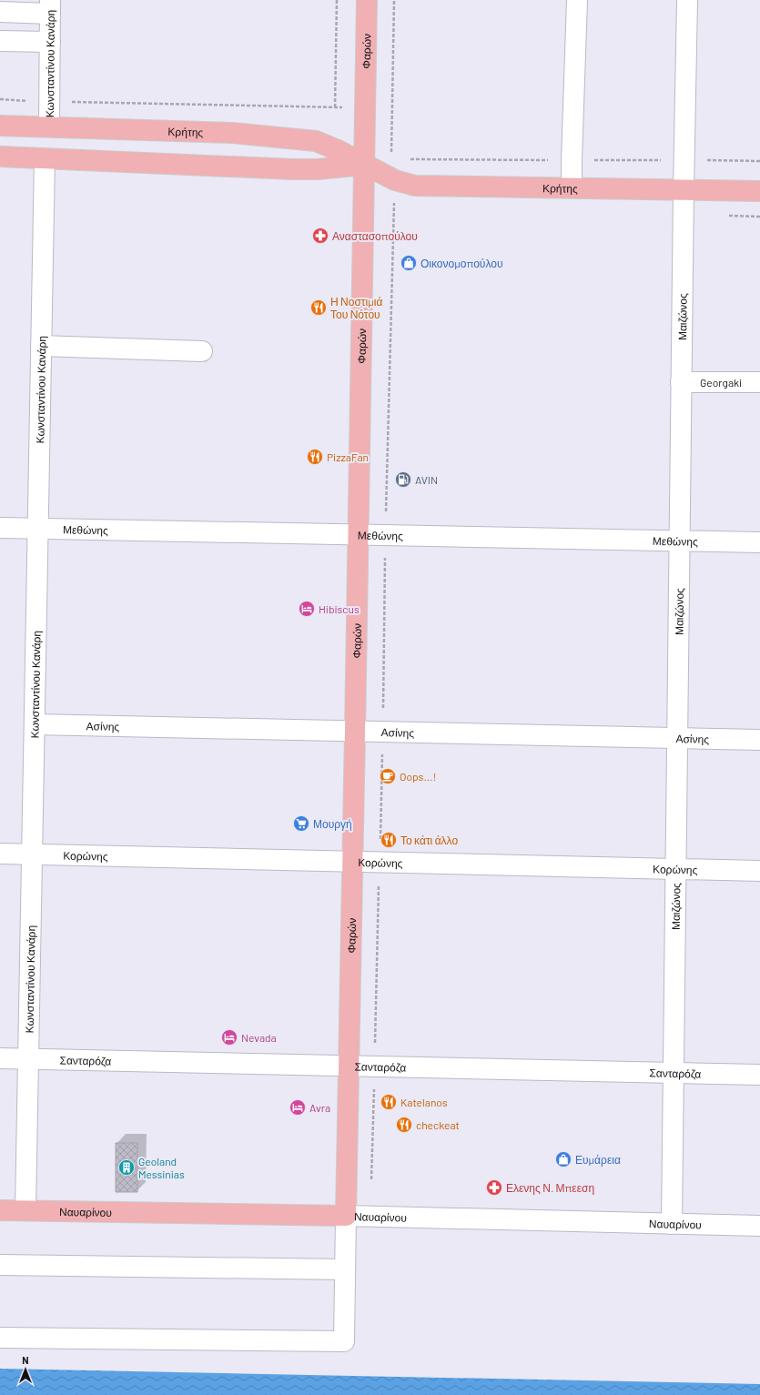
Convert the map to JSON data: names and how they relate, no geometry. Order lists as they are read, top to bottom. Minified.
{"streets":{"main road":["Φαρών","Κρήτης","Ναυαρίνου"],"street":["Κωνσταντίνου Κανάρη","Μαιζώνος","Georgaki","Μεθώνης","Ασίνης","Κορώνης","Σανταρόζα"]},"crossings":[["Φαρών","Κρήτης"],["Φαρών","Μεθώνης"],["Φαρών","Ασίνης"],["Φαρών","Κορώνης"],["Φαρών","Σανταρόζα"],["Φαρών","Ναυαρίνου"],["Κωνσταντίνου Κανάρη","Κρήτης"],["Κωνσταντίνου Κανάρη","Μεθώνης"],["Κωνσταντίνου Κανάρη","Ασίνης"],["Κωνσταντίνου Κανάρη","Κορώνης"],["Κωνσταντίνου Κανάρη","Σανταρόζα"],["Κωνσταντίνου Κανάρη","Ναυαρίνου"],["Κρήτης","Μαιζώνος"],["Μαιζώνος","Georgaki"],["Μαιζώνος","Μεθώνης"],["Μαιζώνος","Ασίνης"],["Μαιζώνος","Κορώνης"],["Μαιζώνος","Σανταρόζα"],["Μαιζώνος","Ναυαρίνου"]],"places":{"pharmacy":["Αναστασοπούλου","Ελενης Ν. Μπεεση"],"shop":["Οικονομοπούλου","Ευμάρεια"],"restaurant":["Η Νοστιμιά Του Νότου","PizzaFan","Το κάτι άλλο","Katelanos","checkeat"],"fuel station":["AVIN"],"hotel":["Hibiscus","Nevada","Avra"],"cafe":["Oops...!"],"supermarket":["Μουργή"],"building":["Geoland Messinias"]},"north":"top"}
